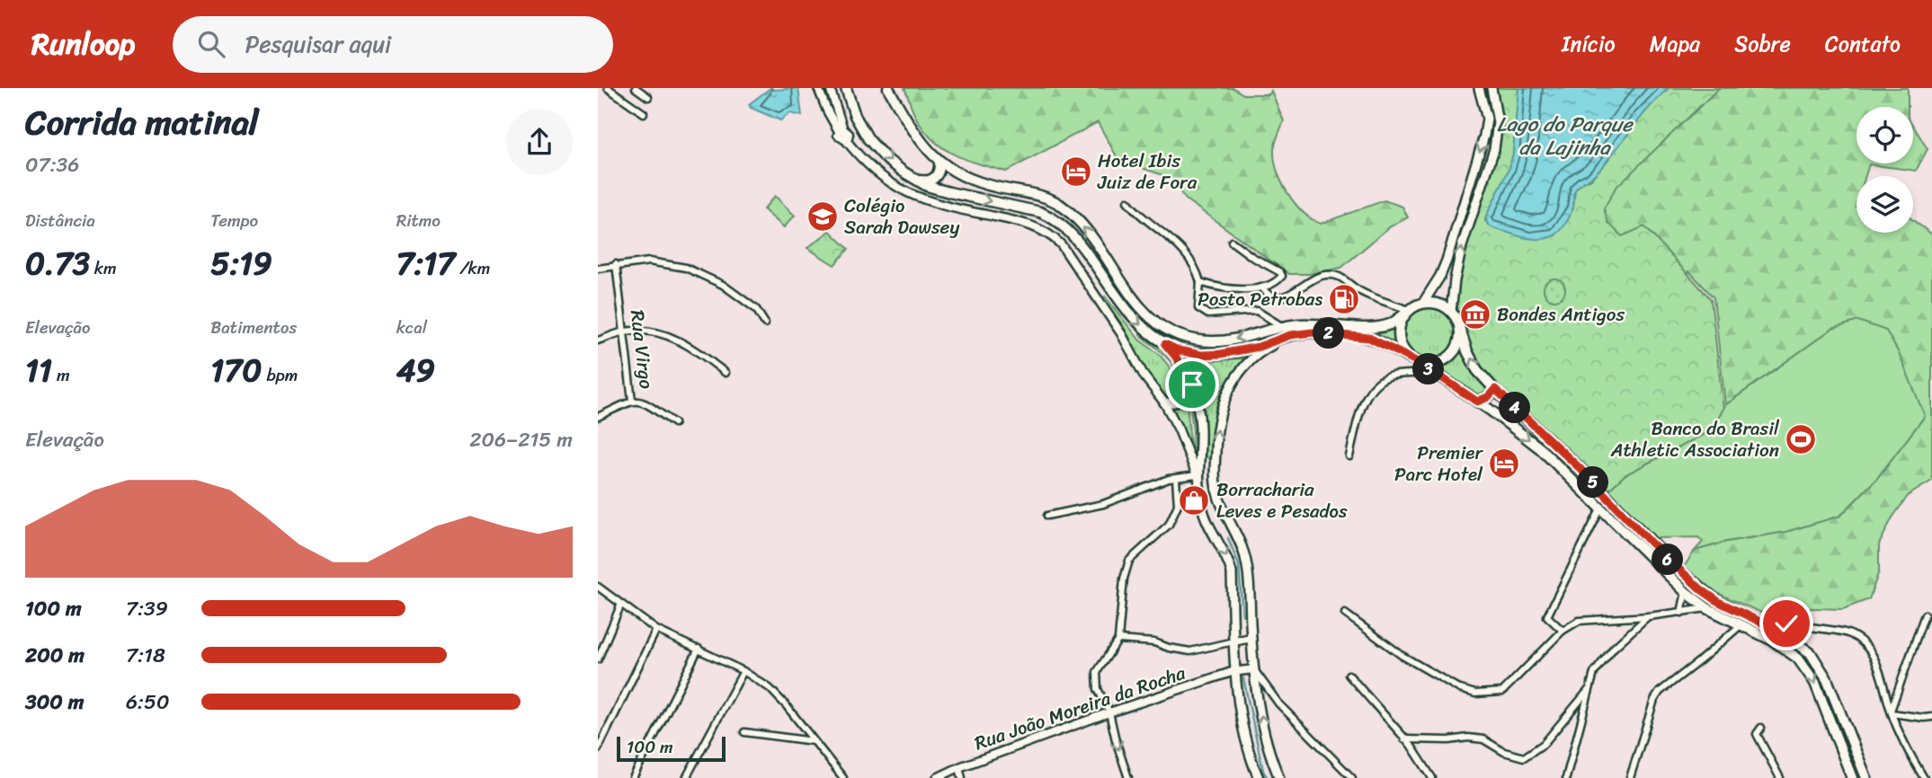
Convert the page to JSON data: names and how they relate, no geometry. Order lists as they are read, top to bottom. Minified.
{"streets":{"street":["Rua Virgo","Rua João Moreira da Rocha"]},"water":["Lago do Parque da Lajinha"],"places":{"hotel":["Hotel Ibis Juiz de Fora","Premier Parc Hotel"],"school or university":["Colégio Sarah Dawsey"],"fuel station":["Posto Petrobas"],"museum":["Bondes Antigos"],"sports":["Banco do Brasil Athletic Association"],"shop":["Borracharia Leves e Pesados"]},"scale_bar":"100 m","page":{"header":"Runloop","search":"Pesquisar aqui","nav":["Início","Mapa","Sobre","Contato"],"heading":["Corrida matinal","07:36"],"stats":[["Distância","0.73 km"],["Tempo","5:19"],["Ritmo","7:17 /km"],["Elevação","11 m"],["Batimentos","170 bpm"],["kcal","49"]],"pins":["2","3","4","5","6"],"chart":["Elevação","206–215 m"],"list":[{"name":"100 m","note":"7:39"},{"name":"200 m","note":"7:18"},{"name":"300 m","note":"6:50"}],"scale":"100 m"}}
